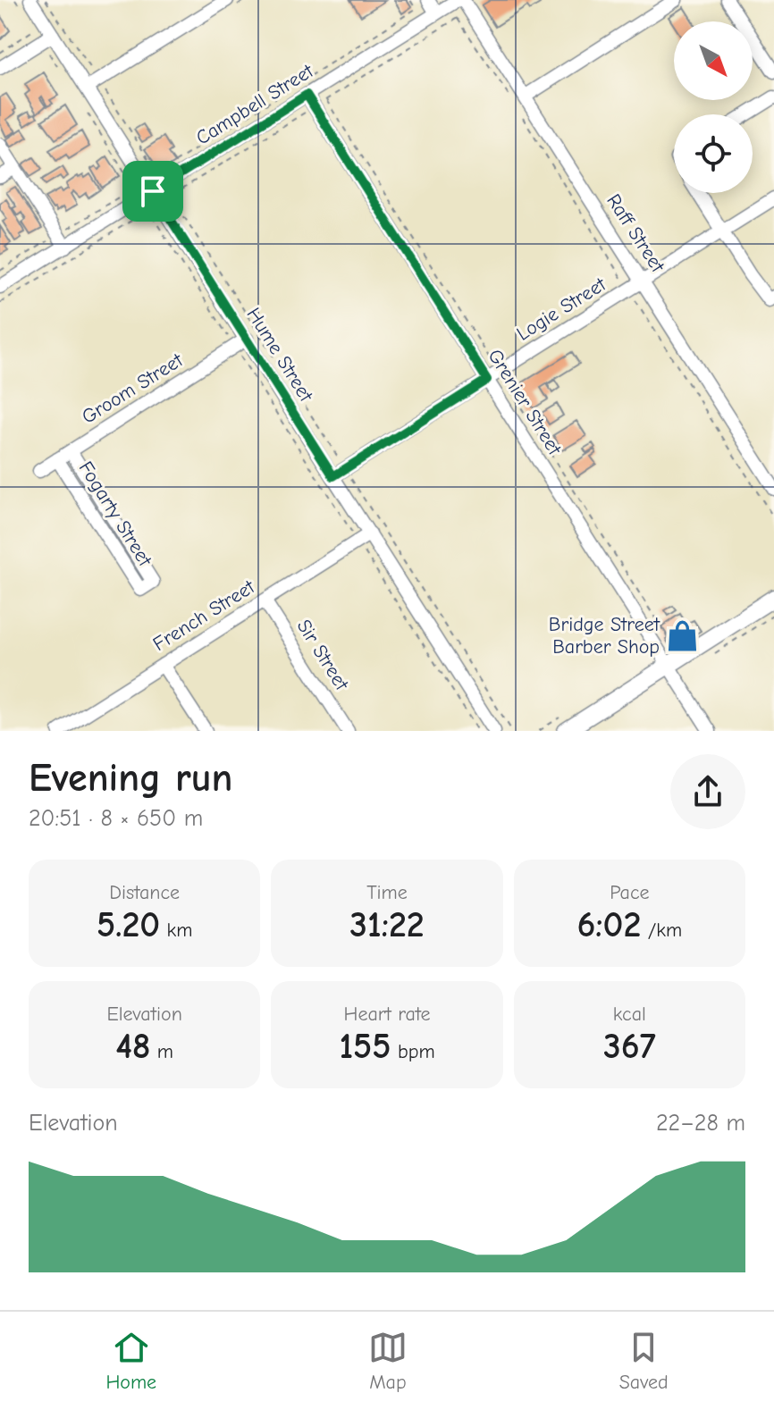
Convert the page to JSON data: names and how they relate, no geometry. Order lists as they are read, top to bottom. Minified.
{"streets":{"street":["Campbell Street","Raff Street","Logie Street","Hume Street","Groom Street","Grenier Street","Fogarty Street","French Street","Sir Street"]},"crossings":[["Campbell Street","Hume Street"],["Campbell Street","Grenier Street"],["Raff Street","Logie Street"],["Logie Street","Hume Street"],["Logie Street","Grenier Street"],["Hume Street","Groom Street"],["Hume Street","French Street"],["Groom Street","Fogarty Street"],["French Street","Sir Street"]],"places":{"shop":["Bridge Street Barber Shop"]},"north":"bottom right","page":{"heading":["Evening run","20:51 · 8 × 650 m"],"stats":[["Distance","5.20 km"],["Time","31:22"],["Pace","6:02 /km"],["Elevation","48 m"],["Heart rate","155 bpm"],["kcal","367"]],"chart":["Elevation","22–28 m"],"tabs":["Home","Map","Saved"]}}
